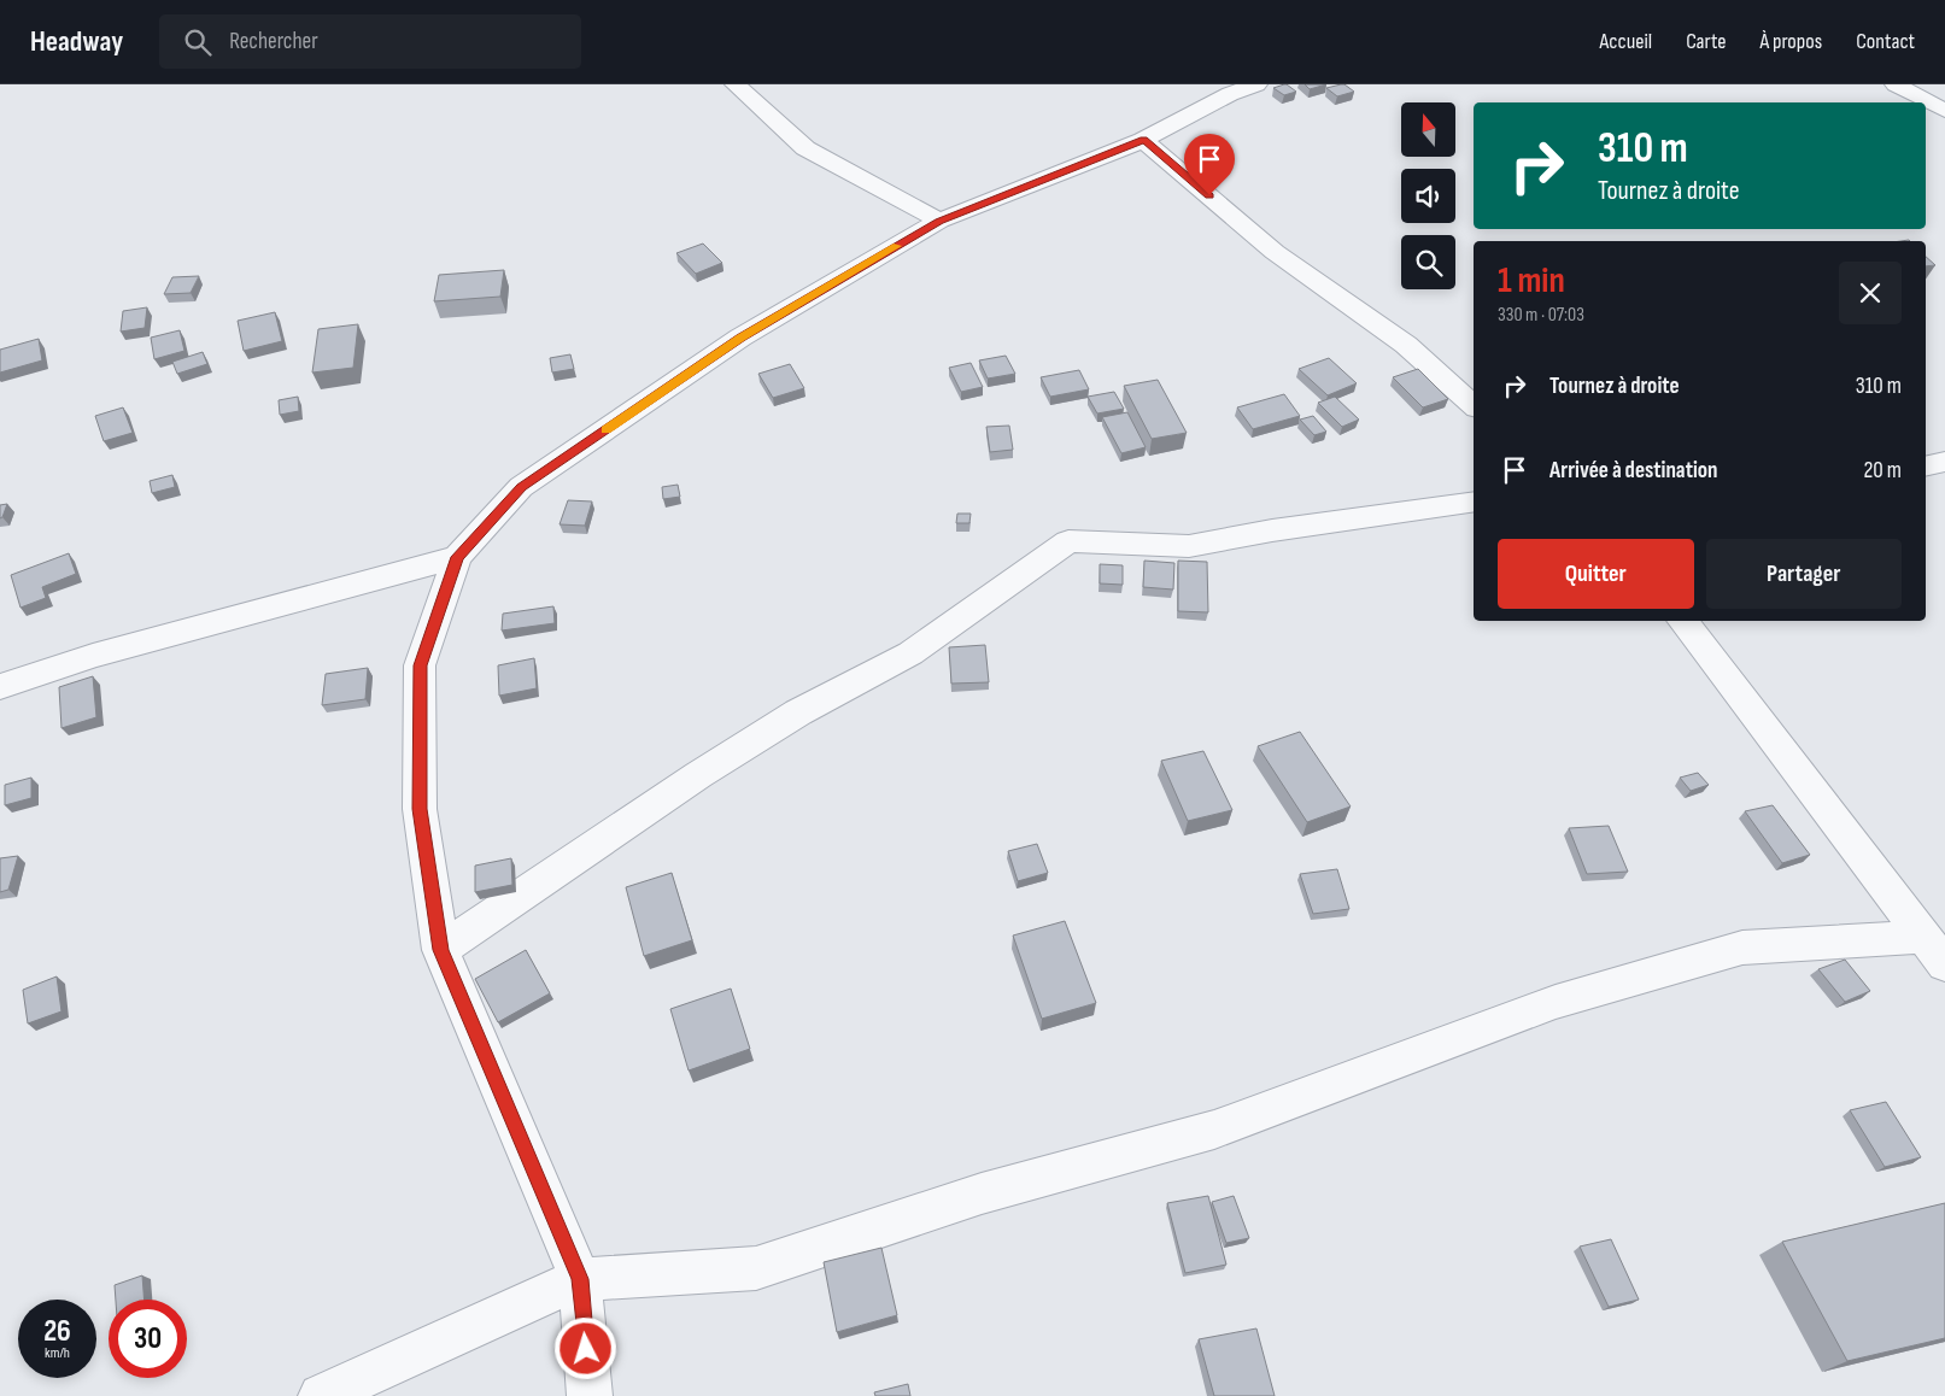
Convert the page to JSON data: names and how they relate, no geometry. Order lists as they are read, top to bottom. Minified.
{"north":"top","page":{"header":"Headway","search":"Rechercher","nav":["Accueil","Carte","À propos","Contact"],"turn":["310 m","Tournez à droite"],"heading":["1 min","330 m · 07:03"],"list":[{"name":"Tournez à droite","value":"310 m"},{"name":"Arrivée à destination","value":"20 m"}],"buttons":["Quitter","Partager"],"speed":"26 km/h","limit":"30"}}
